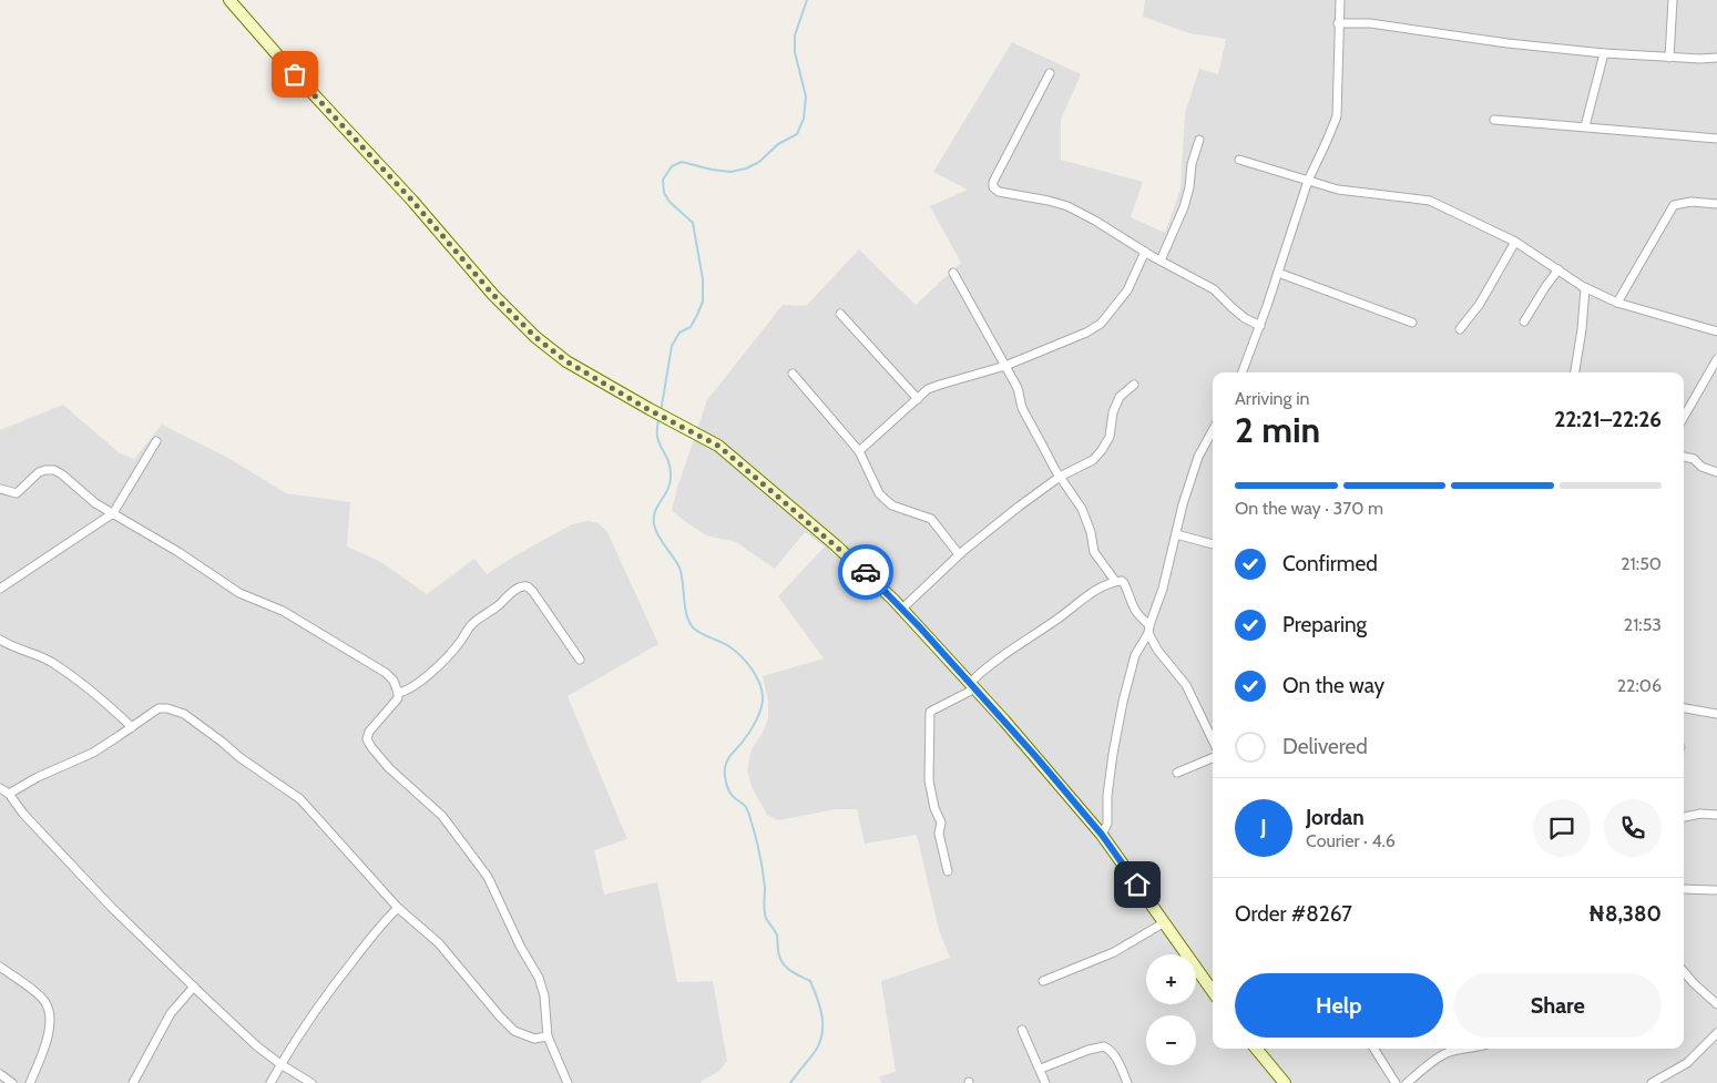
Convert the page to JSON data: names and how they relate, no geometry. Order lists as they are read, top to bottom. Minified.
{"page":{"heading":["2 min","Arriving in","22:21–22:26"],"panel":["Jordan","Courier · 4.6","Order #8267","₦8,380"],"bar":"On the way · 370 m","list":[["Confirmed","21:50"],["Preparing","21:53"],["On the way","22:06"],"Delivered"],"round":"J","map_buttons":["+","−"],"buttons":["Help","Share"]}}
